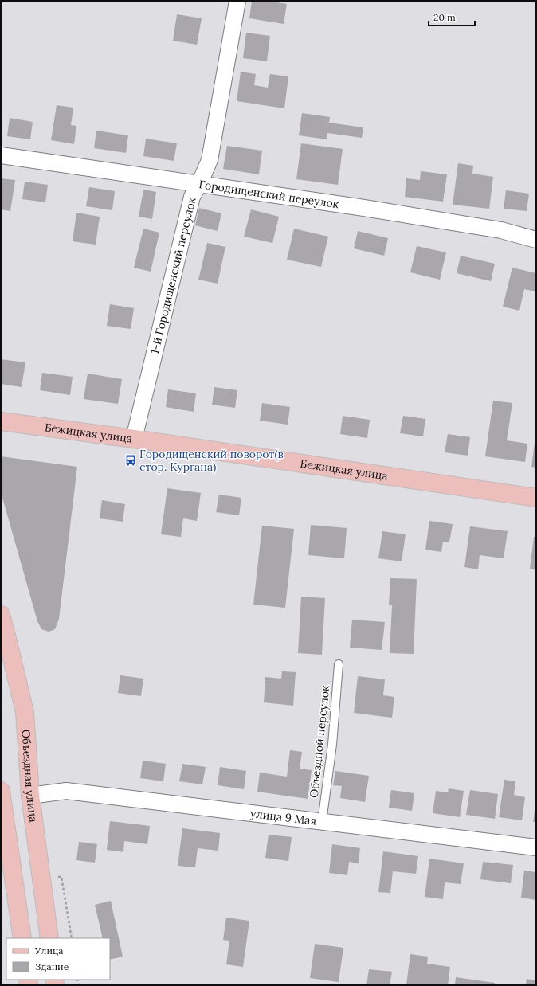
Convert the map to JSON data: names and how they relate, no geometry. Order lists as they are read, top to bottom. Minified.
{"streets":{"main road":["Бежицкая улица","Объездная улица"],"street":["Городищенский переулок","1-й Городищенский переулок","улица 9 Мая"],"lane":["Объездной переулок"]},"crossings":[["Городищенский переулок","1-й Городищенский переулок"],["1-й Городищенский переулок","Бежицкая улица"],["Объездной переулок","улица 9 Мая"],["Объездная улица","улица 9 Мая"]],"places":{"bus stop":["Городищенский поворот(в стор. Кургана)"]},"legend":["Улица","Здание"],"scale_bar":"20 m"}
